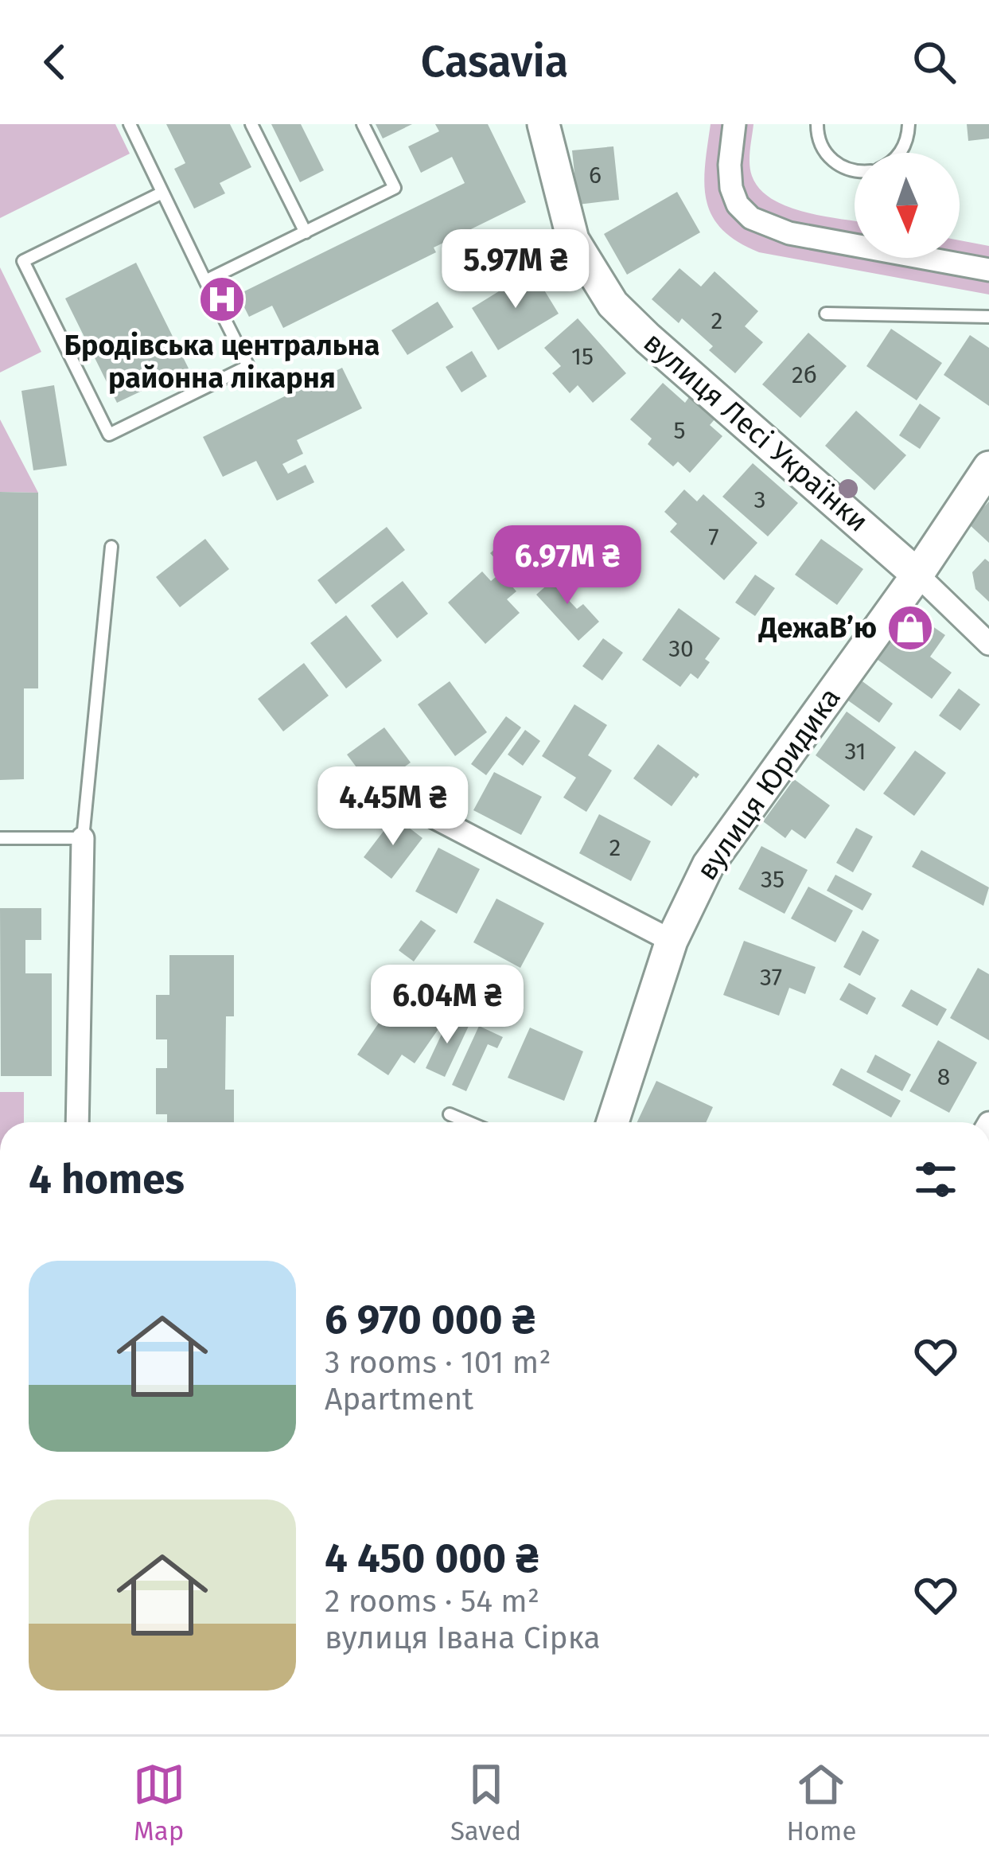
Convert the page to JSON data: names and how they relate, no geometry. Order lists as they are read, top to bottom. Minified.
{"streets":{"street":["вулиця Лесі Українки","вулиця Юридика"]},"crossings":[["вулиця Лесі Українки","вулиця Юридика"]],"places":{"hospital":["Бродівська центральна районна лікарня"],"shop":["ДежаВ’ю"]},"house_numbers":["6","2","15","2б","5","3","7","30","31","2","35","37","8"],"north":"bottom","page":{"header":"Casavia","price":["5.97M ₴","6.97M ₴","4.45M ₴","6.04M ₴"],"heading":"4 homes","list":[{"name":"6 970 000 ₴","note":"3 rooms · 101 m² · Apartment"},{"name":"4 450 000 ₴","note":"2 rooms · 54 m² · вулиця Івана Сірка"}],"tabs":["Map","Saved","Home"]}}
